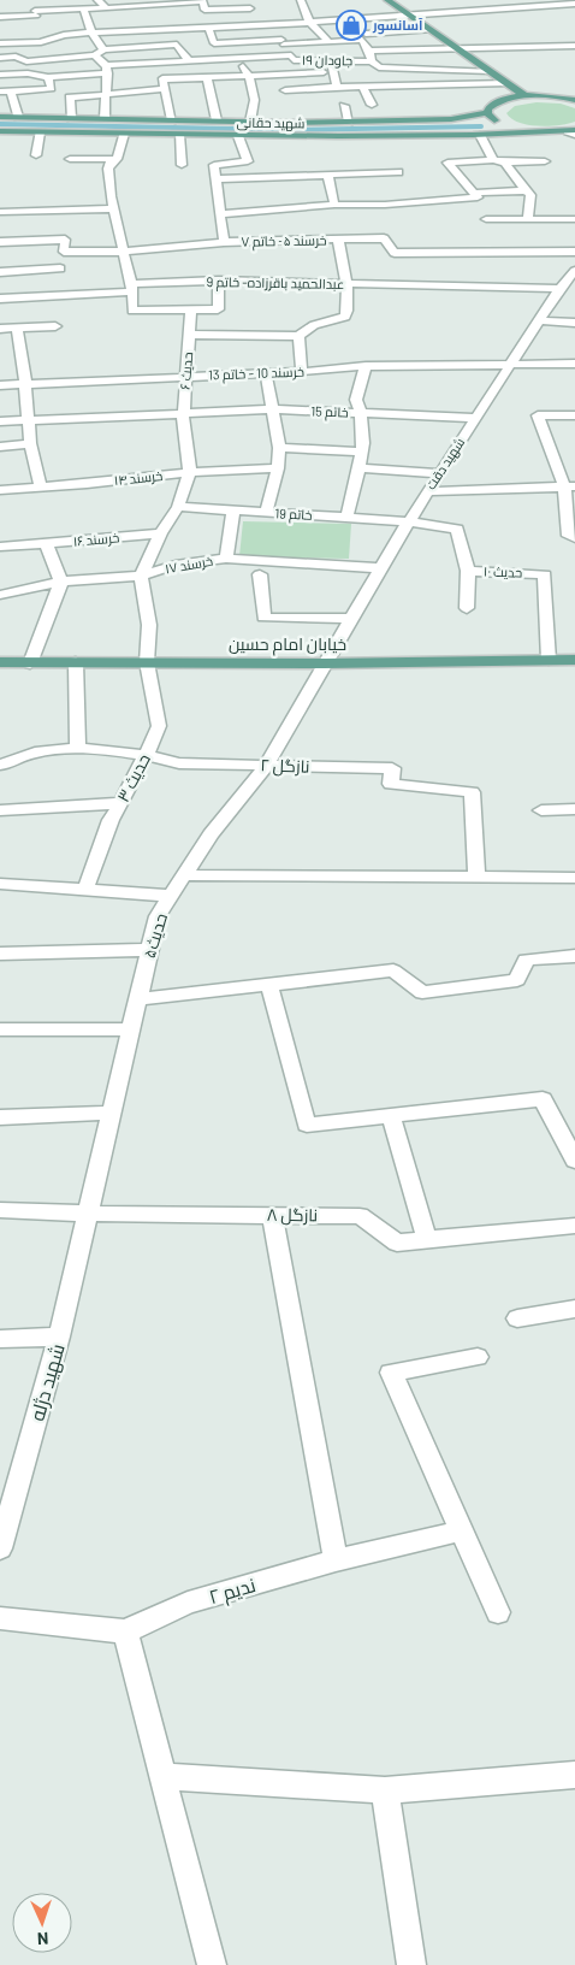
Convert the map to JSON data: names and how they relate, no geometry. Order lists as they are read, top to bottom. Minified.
{"streets":{"main road":["شهید حقانی","خیابان امام حسین"],"street":["جاودان ۱۹","خرسند ۵- خاتم ۷","عبدالحمید باقرزاده- خاتم 9","حدیث ۶","خرسند 10 - خاتم 13","خاتم 15","شهید دقت","خرسند ۱۴","خاتم 19","خرسند ۱۶","خرسند ۱۷","حدیث ۱۰","نازگل ۲","حدیث ۳","حدیث۵","نازگل ۸","شهید دژله","ندیم ۲"]},"crossings":[["عبدالحمید باقرزاده- خاتم 9","شهید دقت"],["حدیث ۶","خرسند 10 - خاتم 13"],["حدیث ۶","خاتم 15"],["حدیث ۶","خرسند ۱۴"],["حدیث ۶","خاتم 19"],["خرسند 10 - خاتم 13","شهید دقت"],["خاتم 15","شهید دقت"],["شهید دقت","خاتم 19"],["شهید دقت","خرسند ۱۷"],["شهید دقت","حدیث ۱۰"],["شهید دقت","خیابان امام حسین"],["شهید دقت","حدیث۵"],["خاتم 19","حدیث ۱۰"],["حدیث ۱۰","خیابان امام حسین"],["خیابان امام حسین","حدیث ۳"],["خیابان امام حسین","حدیث۵"],["نازگل ۲","حدیث ۳"],["نازگل ۲","حدیث۵"],["حدیث۵","نازگل ۸"],["حدیث۵","شهید دژله"],["نازگل ۸","شهید دژله"]],"places":{"shop":["آسانسور"]},"north":"bottom"}
